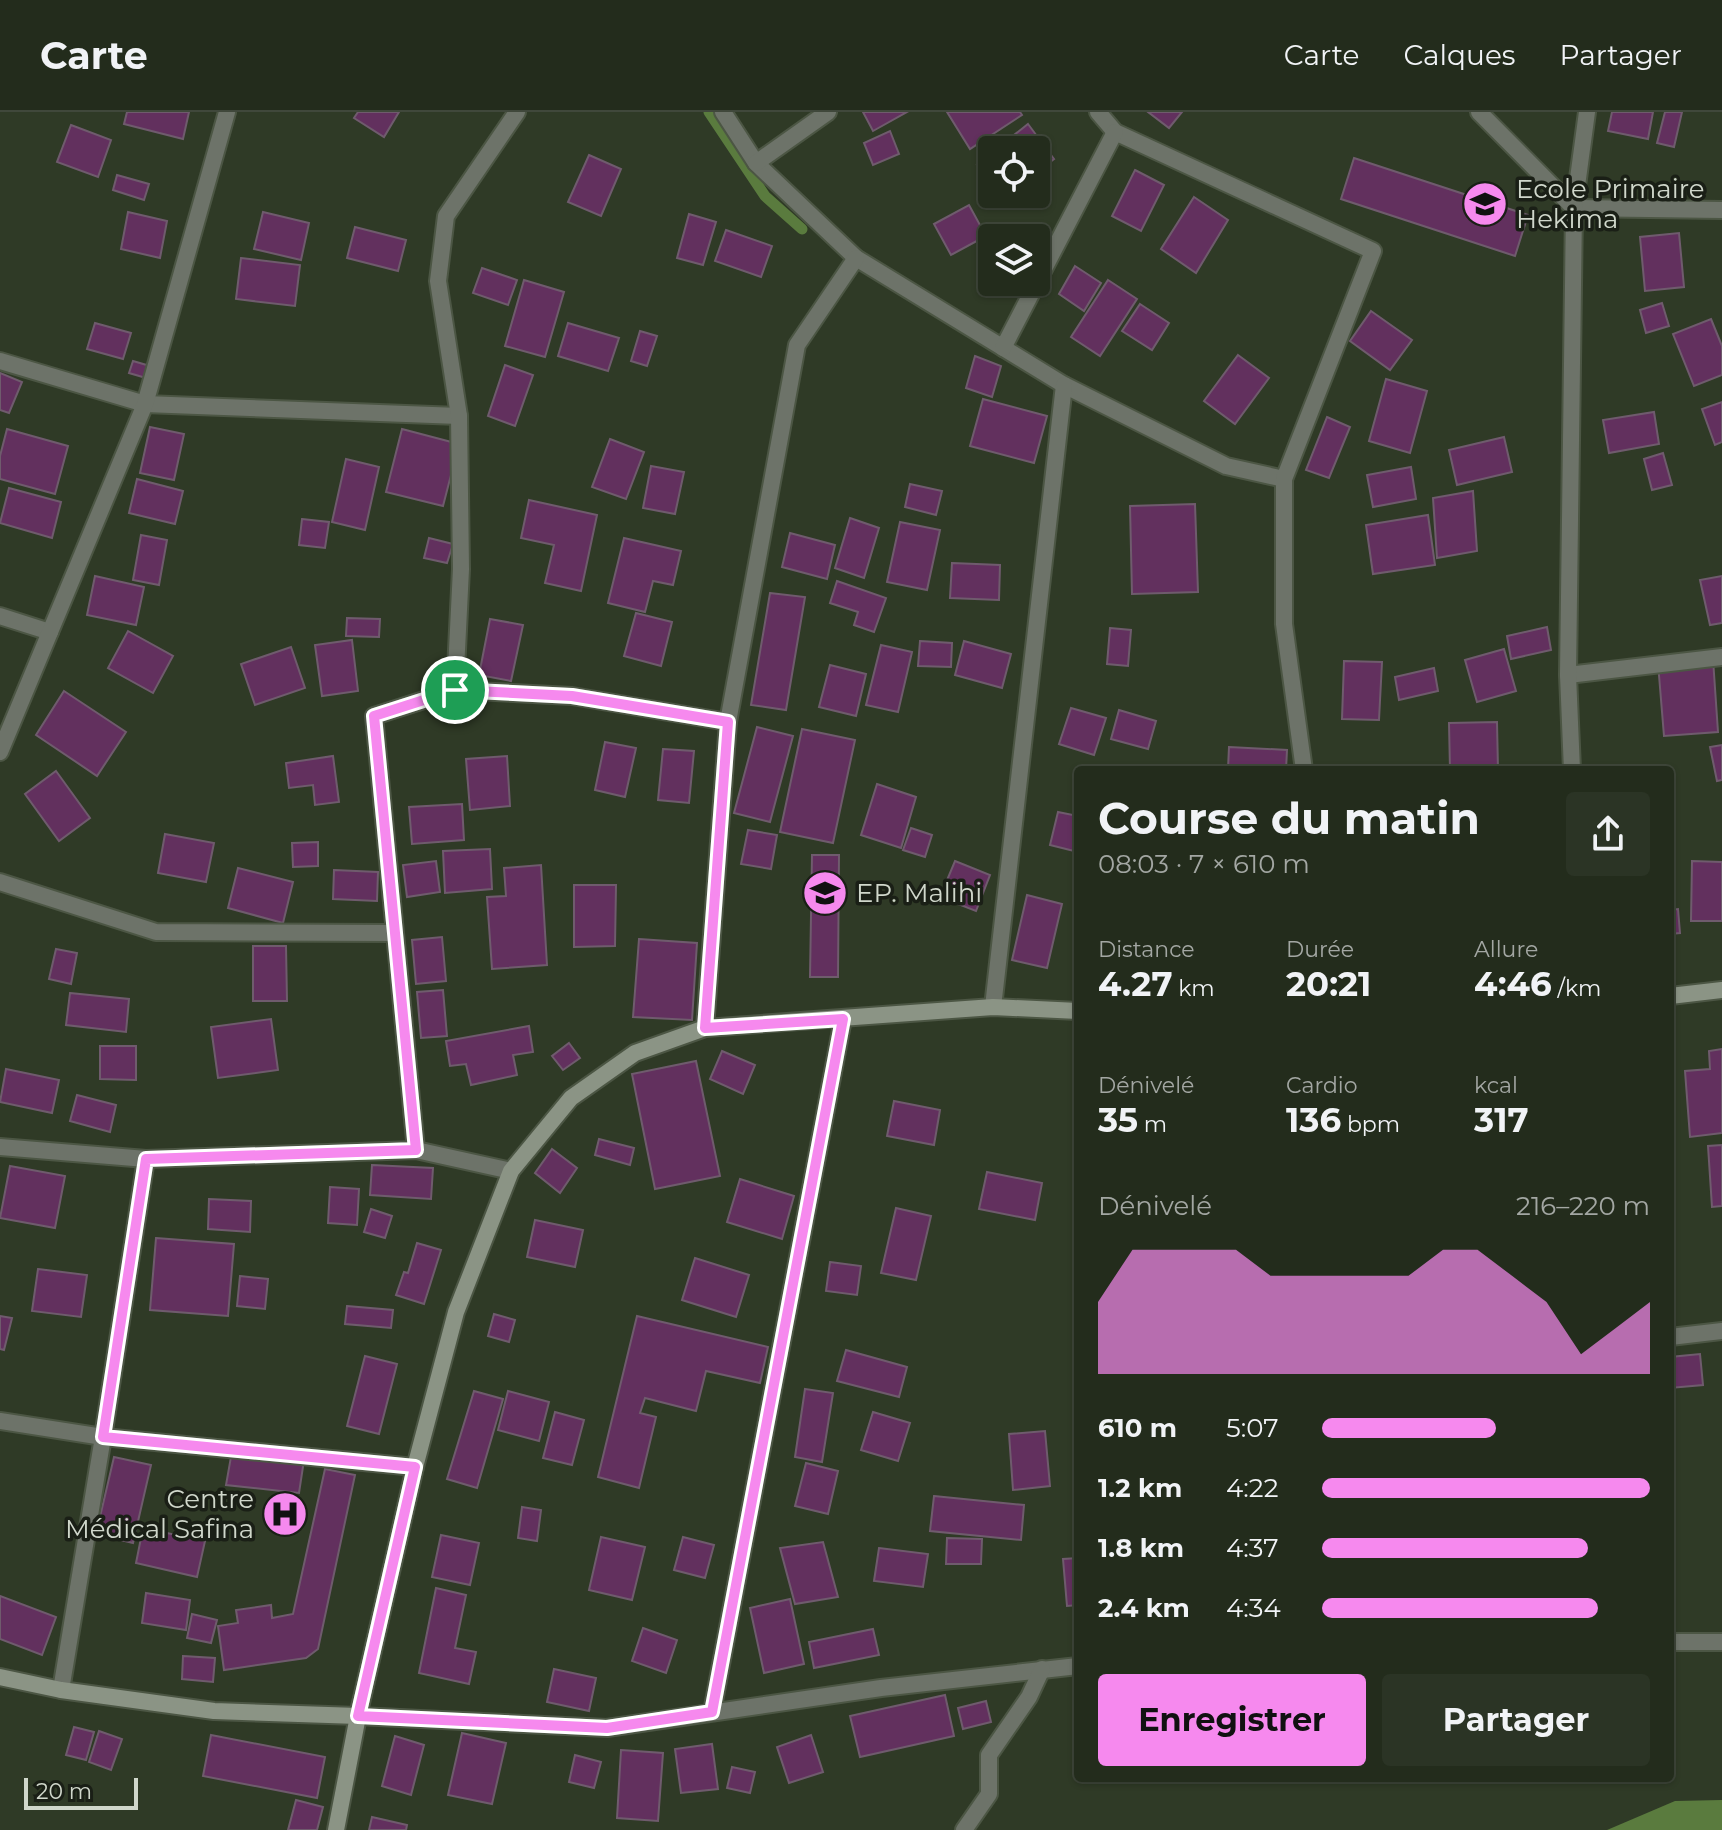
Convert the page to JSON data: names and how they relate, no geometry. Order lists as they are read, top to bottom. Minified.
{"places":{"school or university":["Ecole Primaire Hekima","EP. Malihi"],"hospital":["Centre Médical Safina"]},"scale_bar":"20 m","page":{"header":"Carte","nav":["Carte","Calques","Partager"],"heading":["Course du matin","08:03 · 7 × 610 m"],"stats":[["Distance","4.27 km"],["Durée","20:21"],["Allure","4:46 /km"],["Dénivelé","35 m"],["Cardio","136 bpm"],["kcal","317"]],"chart":["Dénivelé","216–220 m"],"list":[{"name":"610 m","note":"5:07"},{"name":"1.2 km","note":"4:22"},{"name":"1.8 km","note":"4:37"},{"name":"2.4 km","note":"4:34"}],"buttons":["Enregistrer","Partager"],"scale":"20 m"}}
